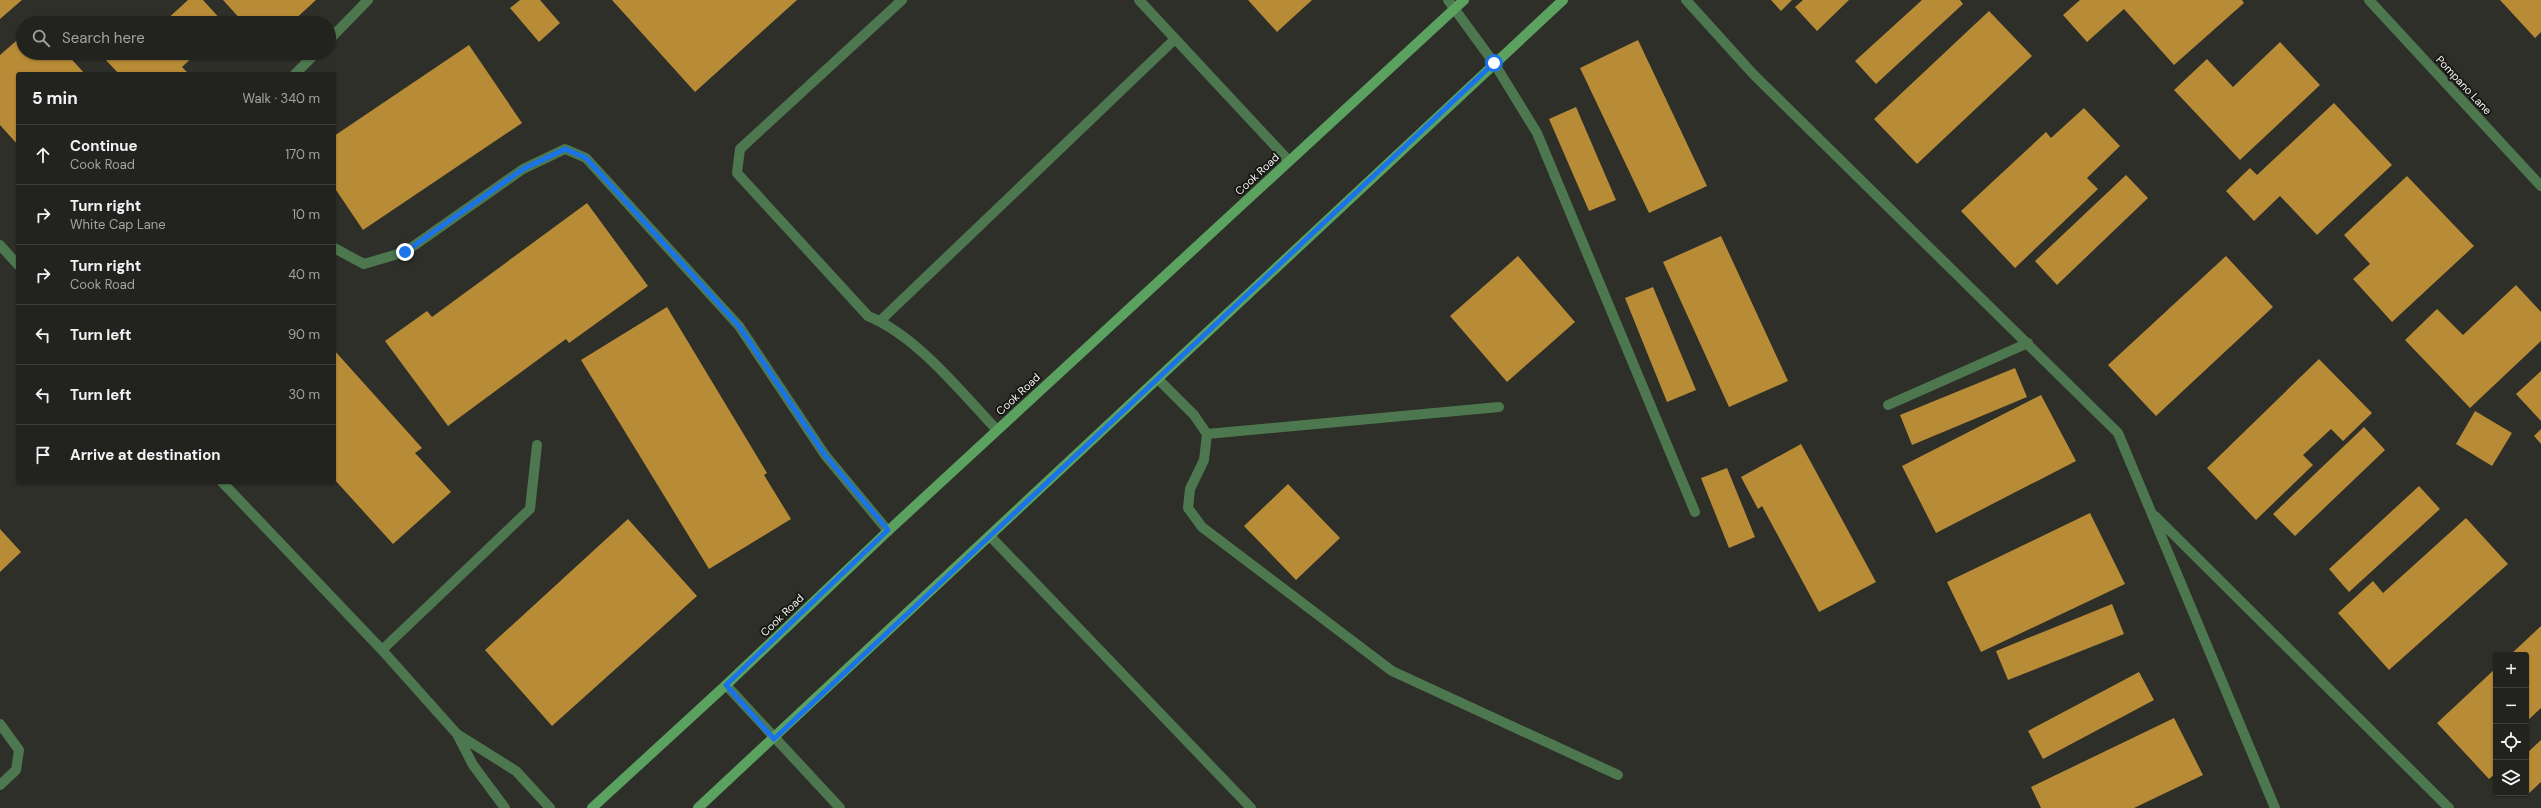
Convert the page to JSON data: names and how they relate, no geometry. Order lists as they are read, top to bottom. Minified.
{"streets":{"street":["Pompano Lane","Cook Road"]},"page":{"search":"Search here","heading":["5 min","Walk · 340 m"],"list":[["Continue","Cook Road","170 m"],["Turn right","White Cap Lane","10 m"],["Turn right","Cook Road","40 m"],["Turn left","90 m"],["Turn left","30 m"],"Arrive at destination"],"map_buttons":["+","−"]}}
